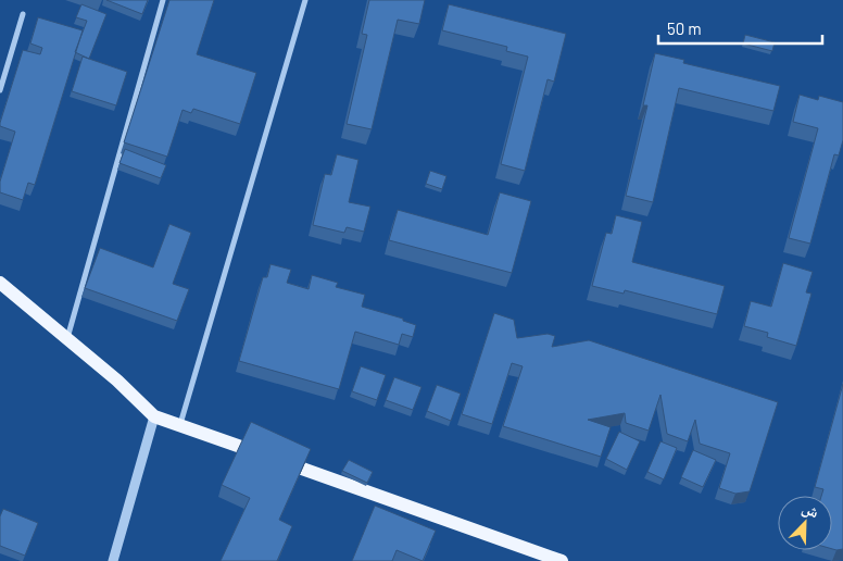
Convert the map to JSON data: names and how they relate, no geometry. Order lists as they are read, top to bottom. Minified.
{"scale_bar":"50 m","north":"top right"}
